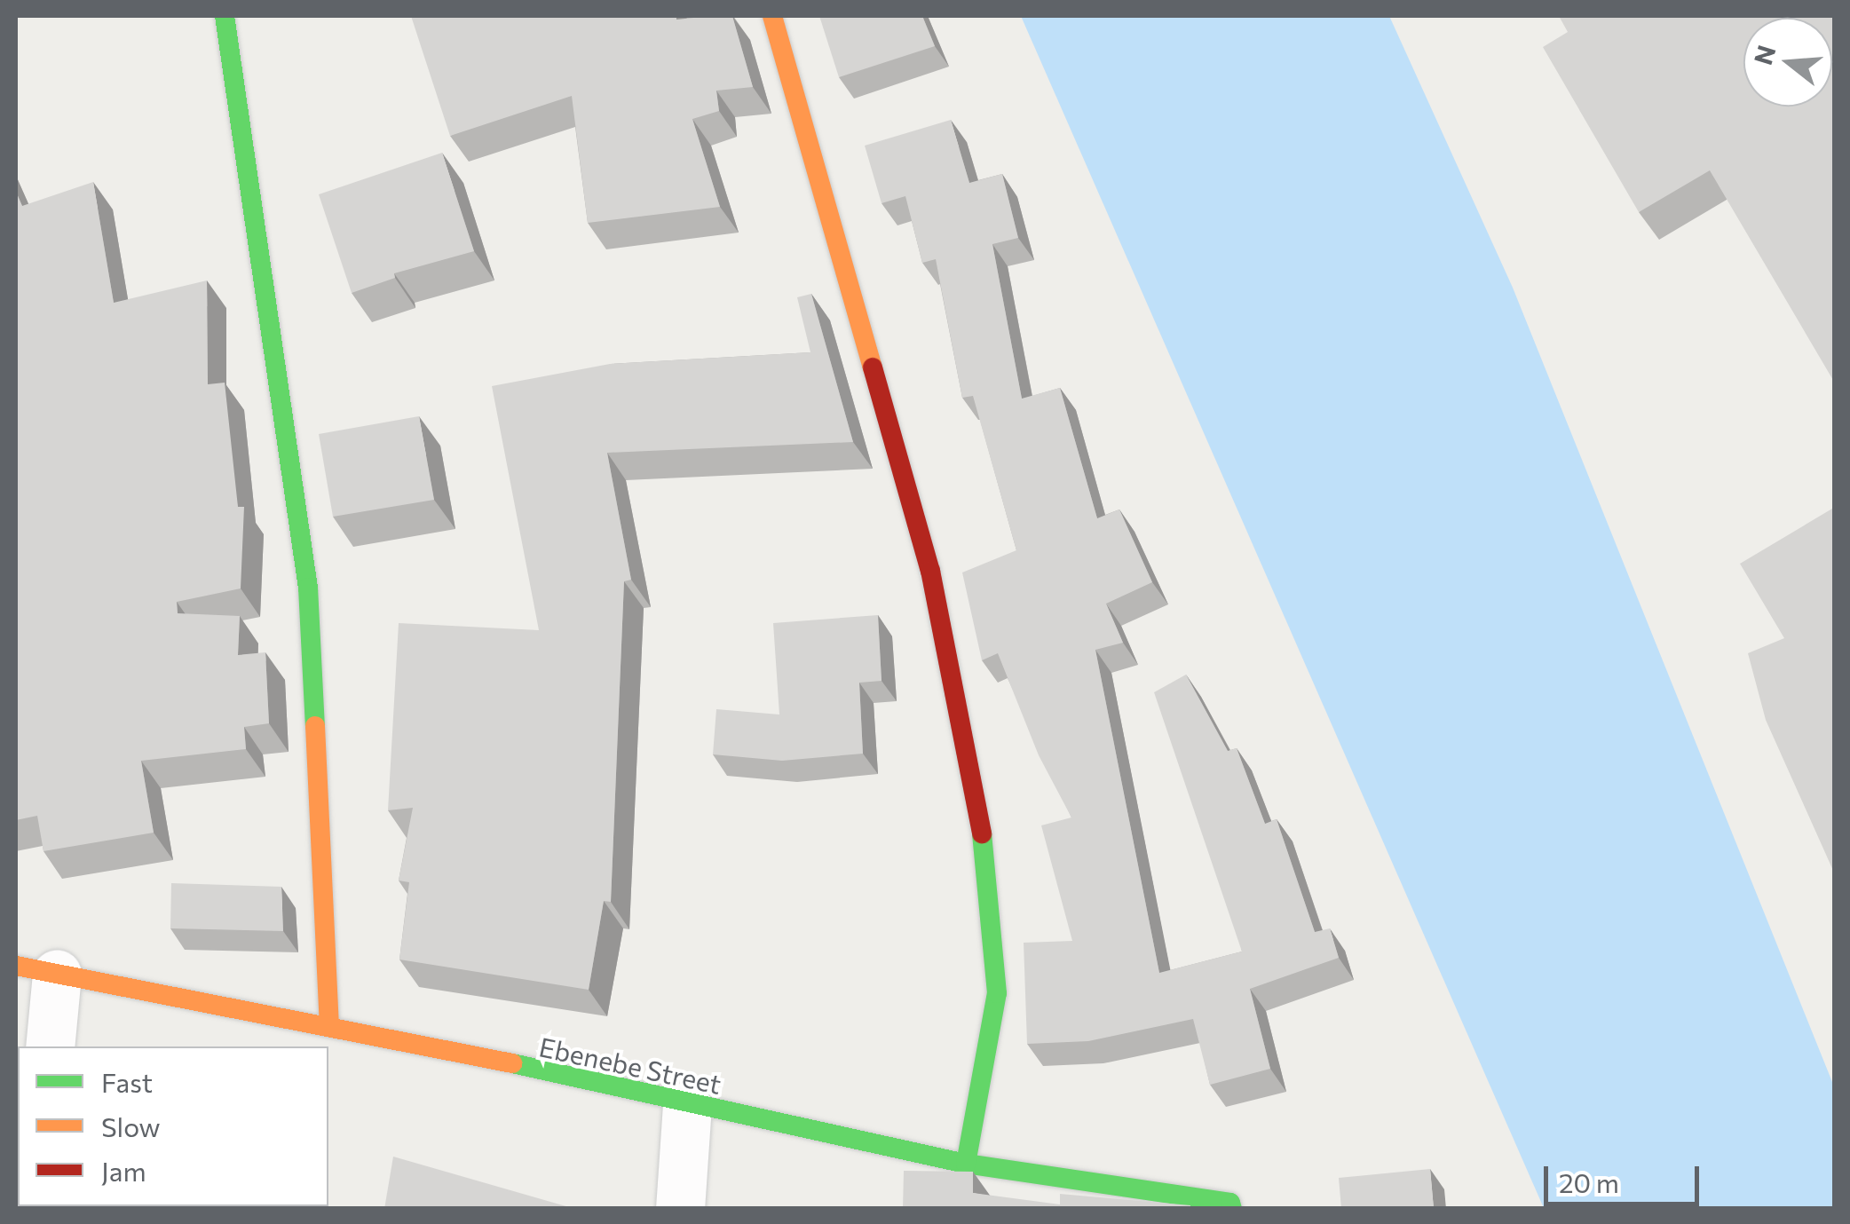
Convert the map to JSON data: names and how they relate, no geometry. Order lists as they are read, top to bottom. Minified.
{"streets":{"street":["Ebenebe Street"]},"legend":["Fast","Slow","Jam"],"scale_bar":"20 m","north":"left"}
